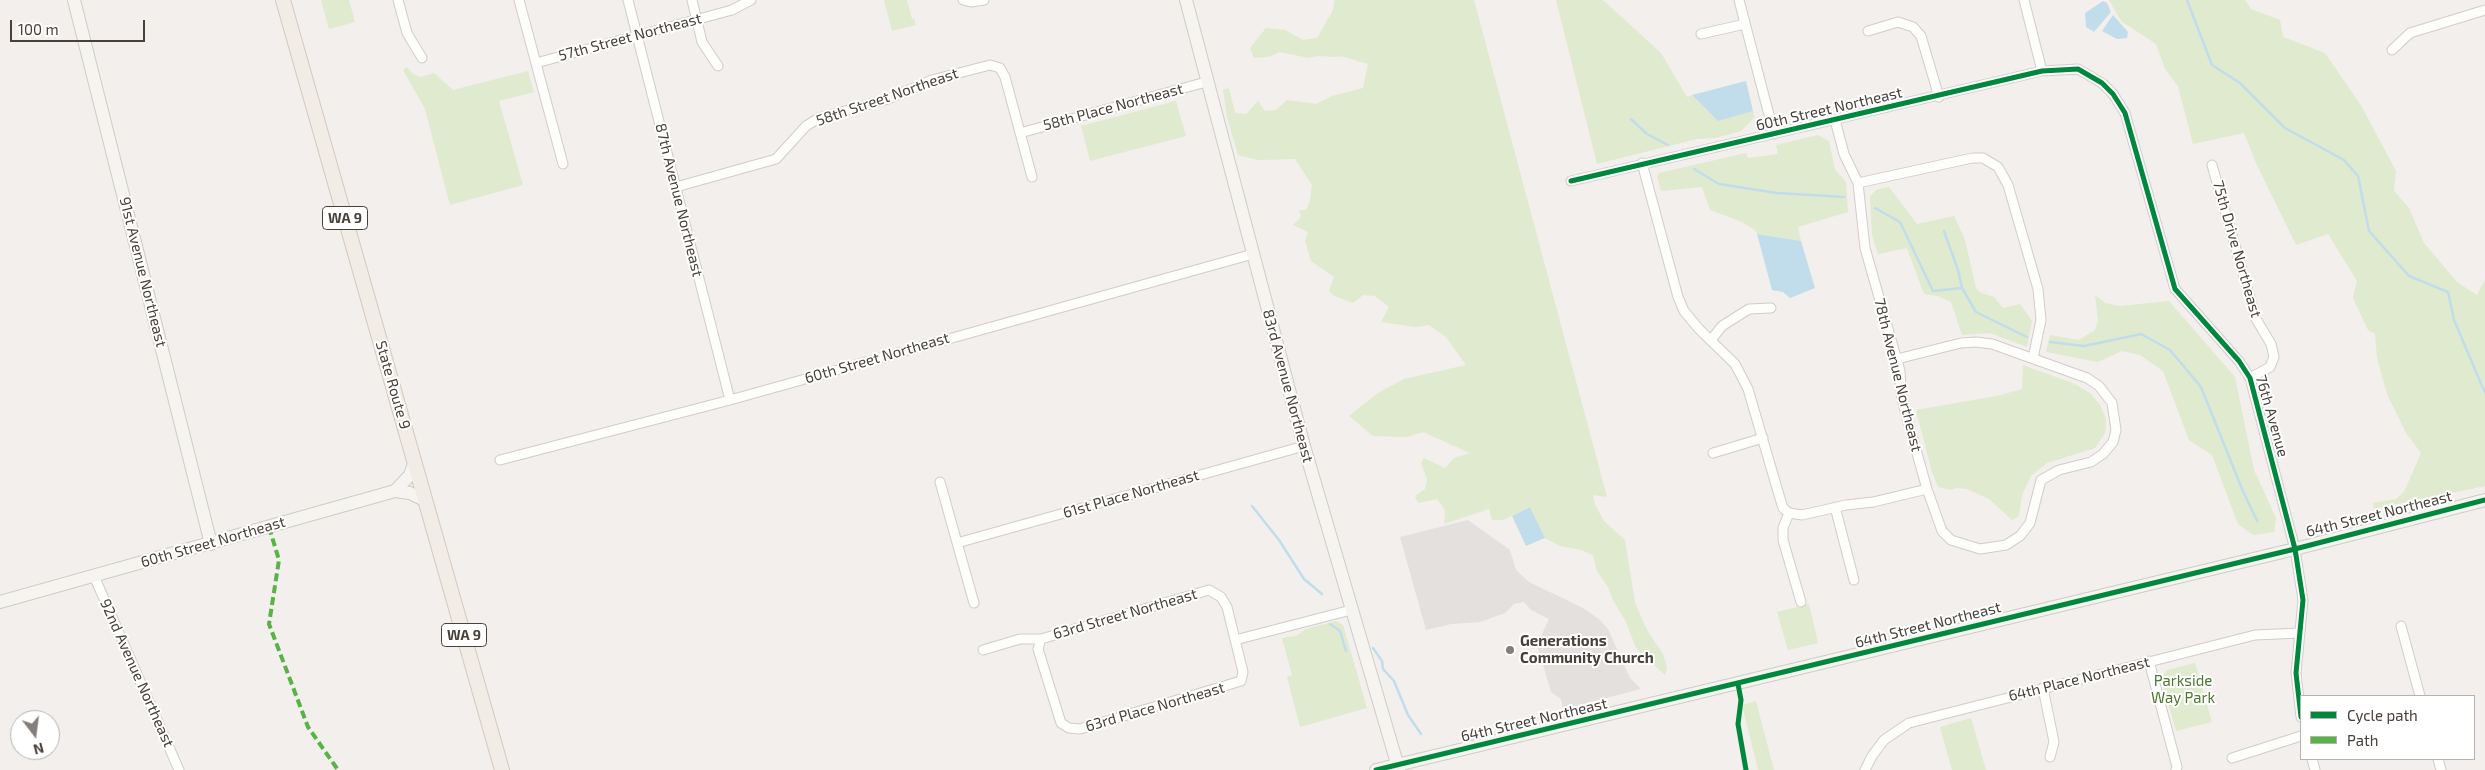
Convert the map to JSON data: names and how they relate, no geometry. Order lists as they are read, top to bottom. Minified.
{"streets":{"main road":["WA 9","State Route 9"],"street":["57th Street Northeast","58th Street Northeast","58th Place Northeast","60th Street Northeast","87th Avenue Northeast","75th Drive Northeast","91st Avenue Northeast","78th Avenue Northeast","83rd Avenue Northeast","76th Avenue","61st Place Northeast","64th Street Northeast","63rd Street Northeast","92nd Avenue Northeast","64th Place Northeast","63rd Place Northeast"]},"crossings":[["57th Street Northeast","87th Avenue Northeast"],["58th Street Northeast","58th Place Northeast"],["58th Street Northeast","87th Avenue Northeast"],["58th Place Northeast","83rd Avenue Northeast"],["60th Street Northeast","87th Avenue Northeast"],["60th Street Northeast","91st Avenue Northeast"],["60th Street Northeast","78th Avenue Northeast"],["60th Street Northeast","83rd Avenue Northeast"],["60th Street Northeast","76th Avenue"],["60th Street Northeast","92nd Avenue Northeast"],["75th Drive Northeast","76th Avenue"],["83rd Avenue Northeast","61st Place Northeast"],["83rd Avenue Northeast","64th Street Northeast"],["76th Avenue","64th Street Northeast"],["76th Avenue","64th Place Northeast"],["63rd Street Northeast","63rd Place Northeast"]],"parks":["Parkside Way Park"],"places":["Generations Community Church"],"legend":["Cycle path","Path"],"scale_bar":"100 m","north":"bottom"}
